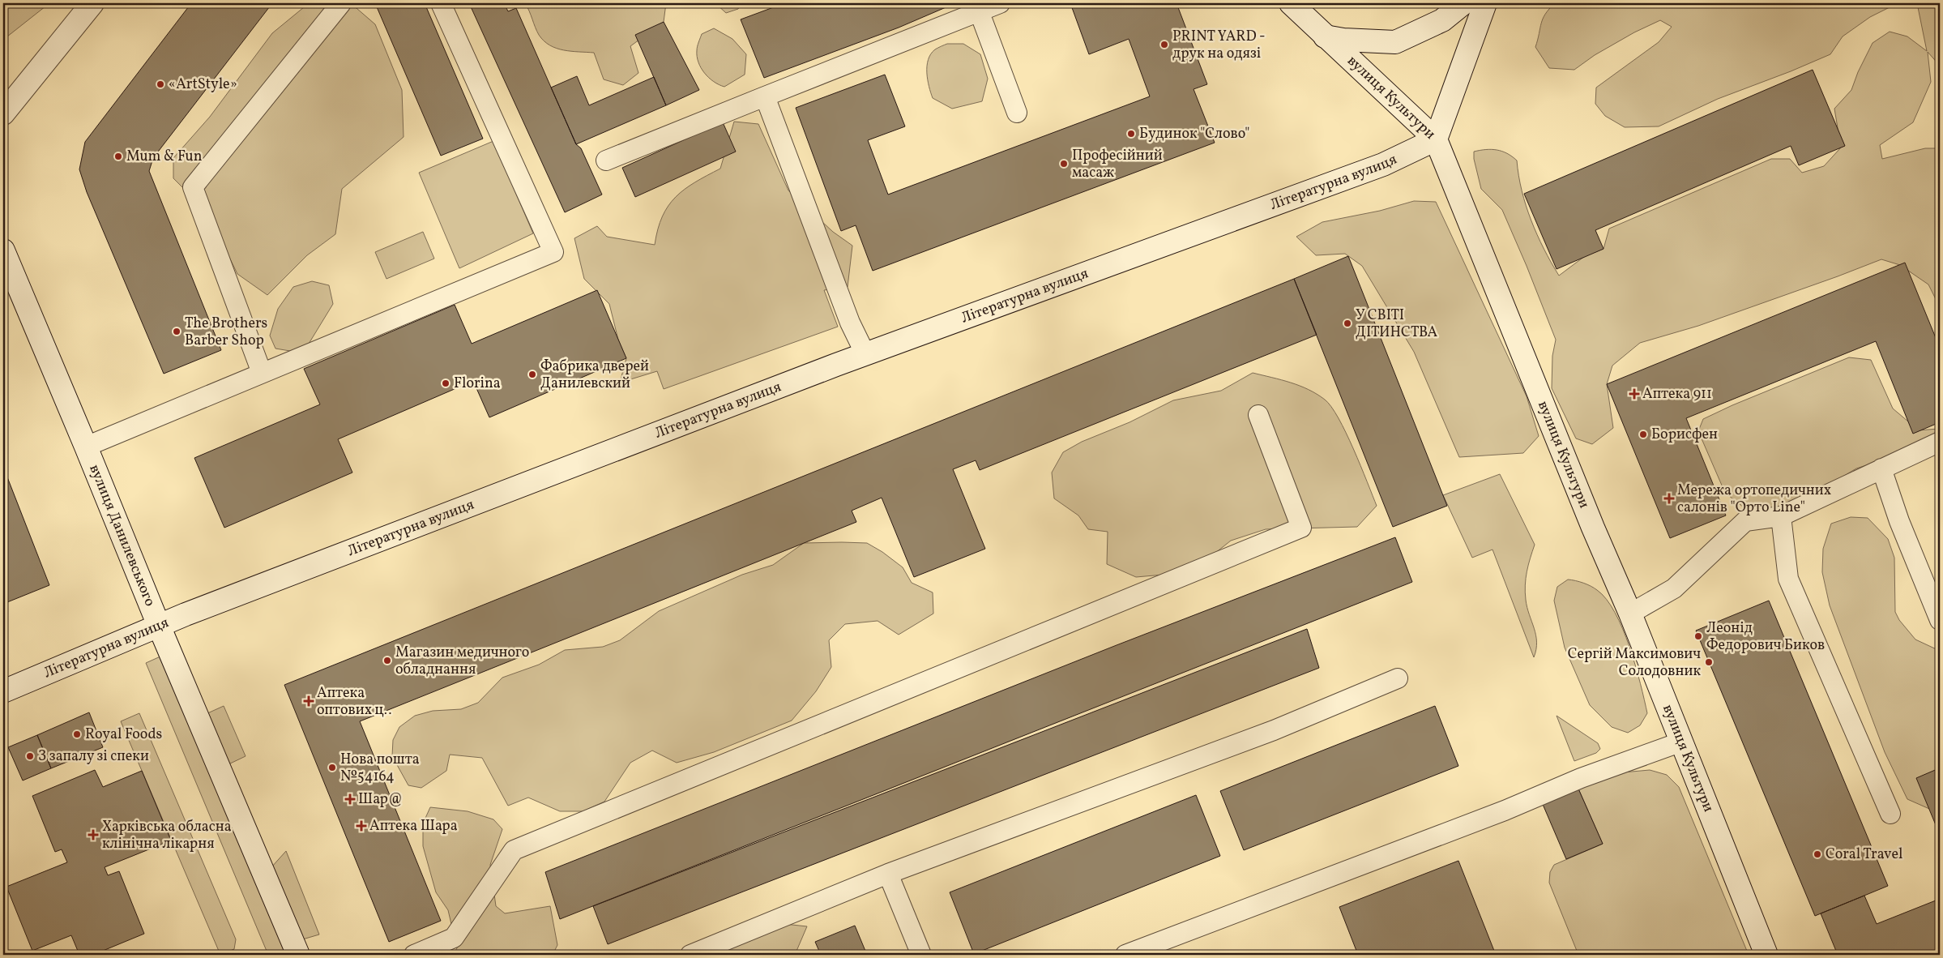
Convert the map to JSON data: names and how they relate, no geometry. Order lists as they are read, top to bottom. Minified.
{"streets":{"street":["вулиця Культури","Літературна вулиця","вулиця Данилевського"]},"crossings":[["вулиця Культури","Літературна вулиця"],["Літературна вулиця","вулиця Данилевського"]],"places":{"other":["PRINT YARD - друк на одязі","«ArtStyle»","Будинок \"Слово\"","Mum & Fun","Професійний масаж","У СВІТІ ДІТИНСТВА","The Brothers Barber Shop","Фабрика дверей Данилевский","Florina","Борисфен","Леонід Федорович Биков","Магазин медичного обладнання","Сергій Максимович Солодовник","Royal Foods","З запалу зі спеки","Нова пошта №54164","Coral Travel"],"health":["Аптека 911","Мережа ортопедичних салонiв \"Орто Line\"","Аптека оптових ц‥","Шар@","Аптека Шара","Харківська обласна клінічна лікарня"]}}
